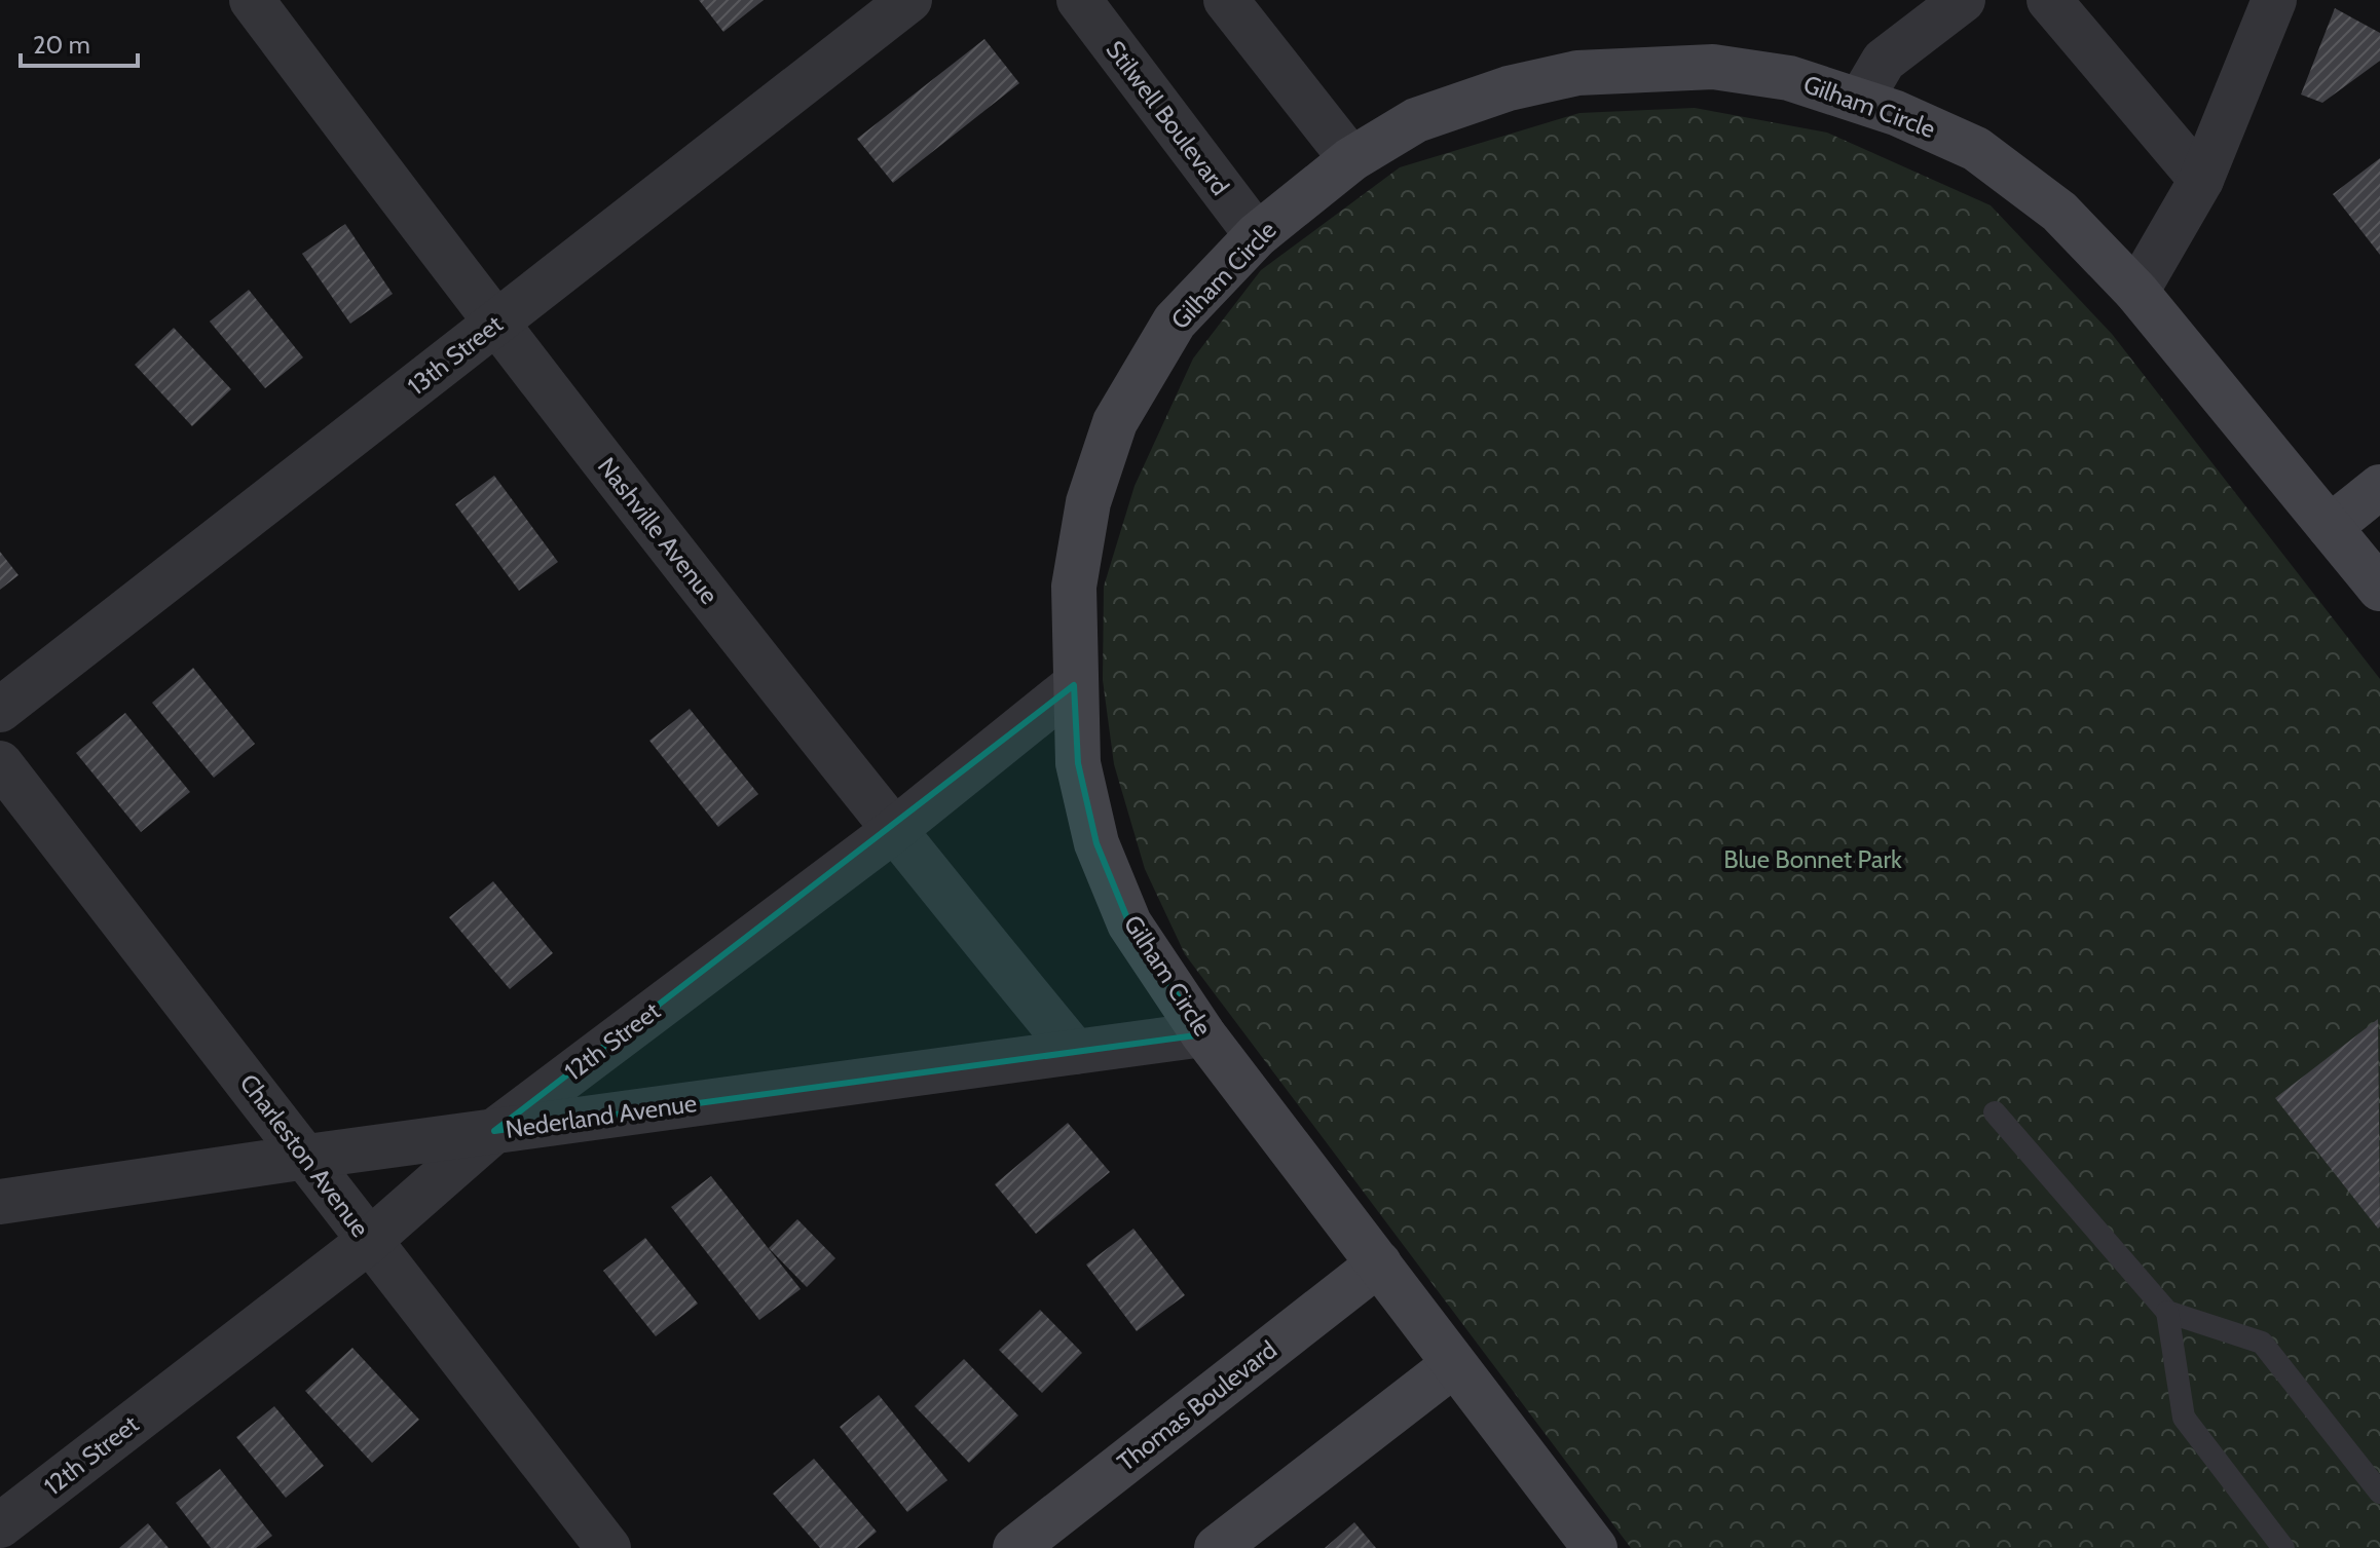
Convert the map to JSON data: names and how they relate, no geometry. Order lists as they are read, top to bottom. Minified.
{"streets":{"main road":["Gilham Circle","Thomas Boulevard"],"street":["Stilwell Boulevard","13th Street","Nashville Avenue","12th Street","Nederland Avenue","Charleston Avenue"]},"crossings":[["Gilham Circle","Stilwell Boulevard"],["Gilham Circle","12th Street"],["Gilham Circle","Nederland Avenue"],["Gilham Circle","Thomas Boulevard"],["13th Street","Nashville Avenue"],["Nashville Avenue","12th Street"],["Nashville Avenue","Nederland Avenue"],["12th Street","Nederland Avenue"],["12th Street","Charleston Avenue"],["Nederland Avenue","Charleston Avenue"]],"parks":["Blue Bonnet Park"],"scale_bar":"20 m"}
